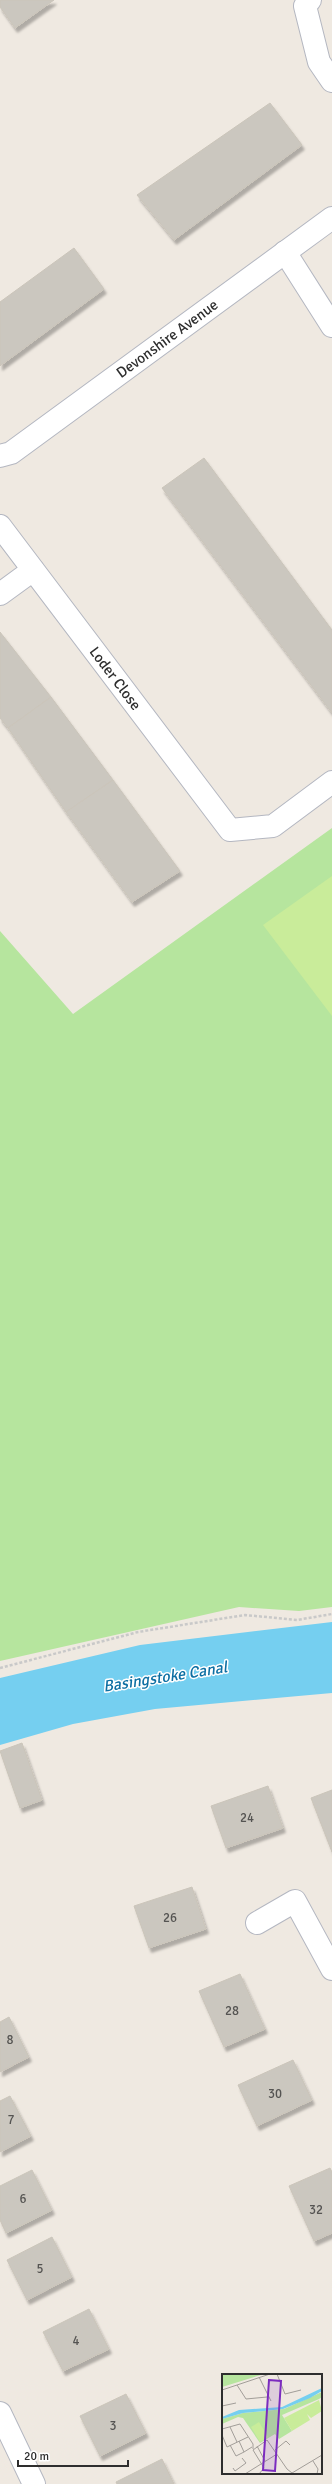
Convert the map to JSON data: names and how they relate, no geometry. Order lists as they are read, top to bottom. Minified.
{"streets":{"street":["Devonshire Avenue","Loder Close"]},"water":["Basingstoke Canal"],"house_numbers":["24","26","28","8","30","7","6","32","5","4","3"],"scale_bar":"20 m"}
